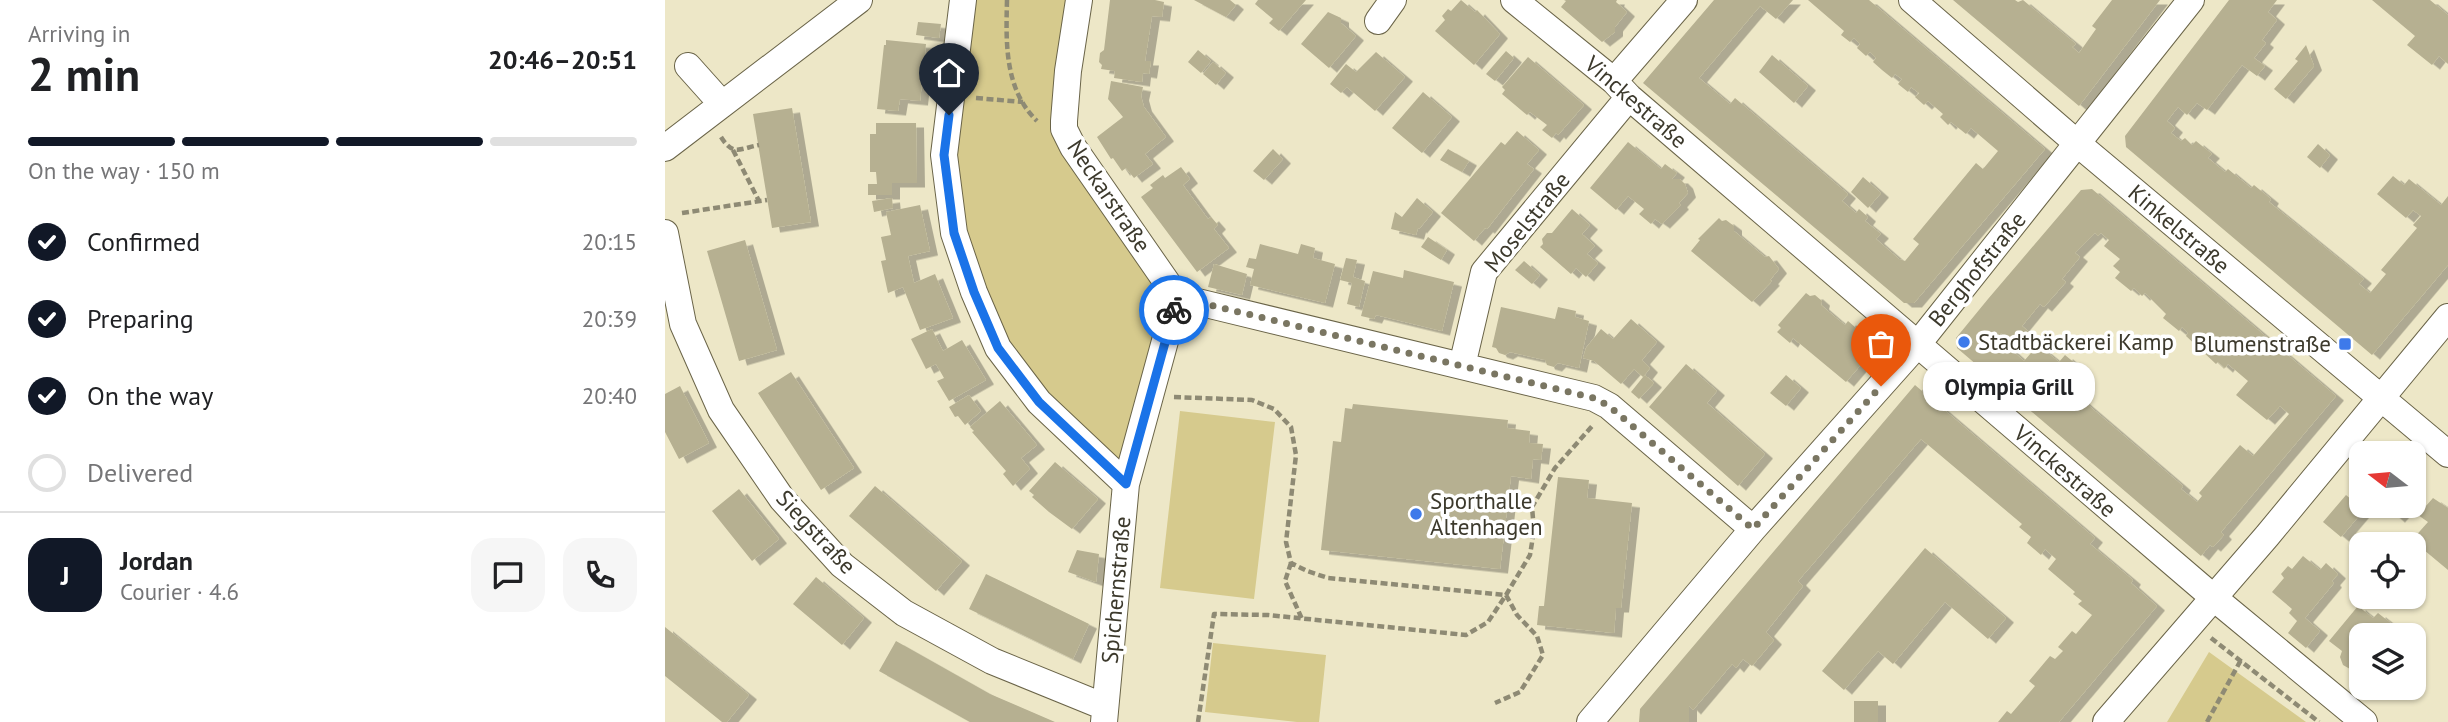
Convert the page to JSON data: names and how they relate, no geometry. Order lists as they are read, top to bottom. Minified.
{"streets":{"street":["Vinckestraße","Neckarstraße","Moselstraße","Kinkelstraße","Berghofstraße","Siegstraße","Spichernstraße"]},"crossings":[["Vinckestraße","Moselstraße"],["Vinckestraße","Berghofstraße"],["Neckarstraße","Spichernstraße"],["Kinkelstraße","Berghofstraße"],["Siegstraße","Spichernstraße"]],"places":{"other":["Stadtbäckerei Kamp","Olympia Grill","Sporthalle Altenhagen"],"transit":["Blumenstraße"]},"north":"left","page":{"heading":["2 min","Arriving in","20:46–20:51"],"panel":["Jordan","Courier · 4.6"],"bar":"On the way · 150 m","list":[["Confirmed","20:15"],["Preparing","20:39"],["On the way","20:40"],"Delivered"],"bubble":"Olympia Grill","round":"J"}}
